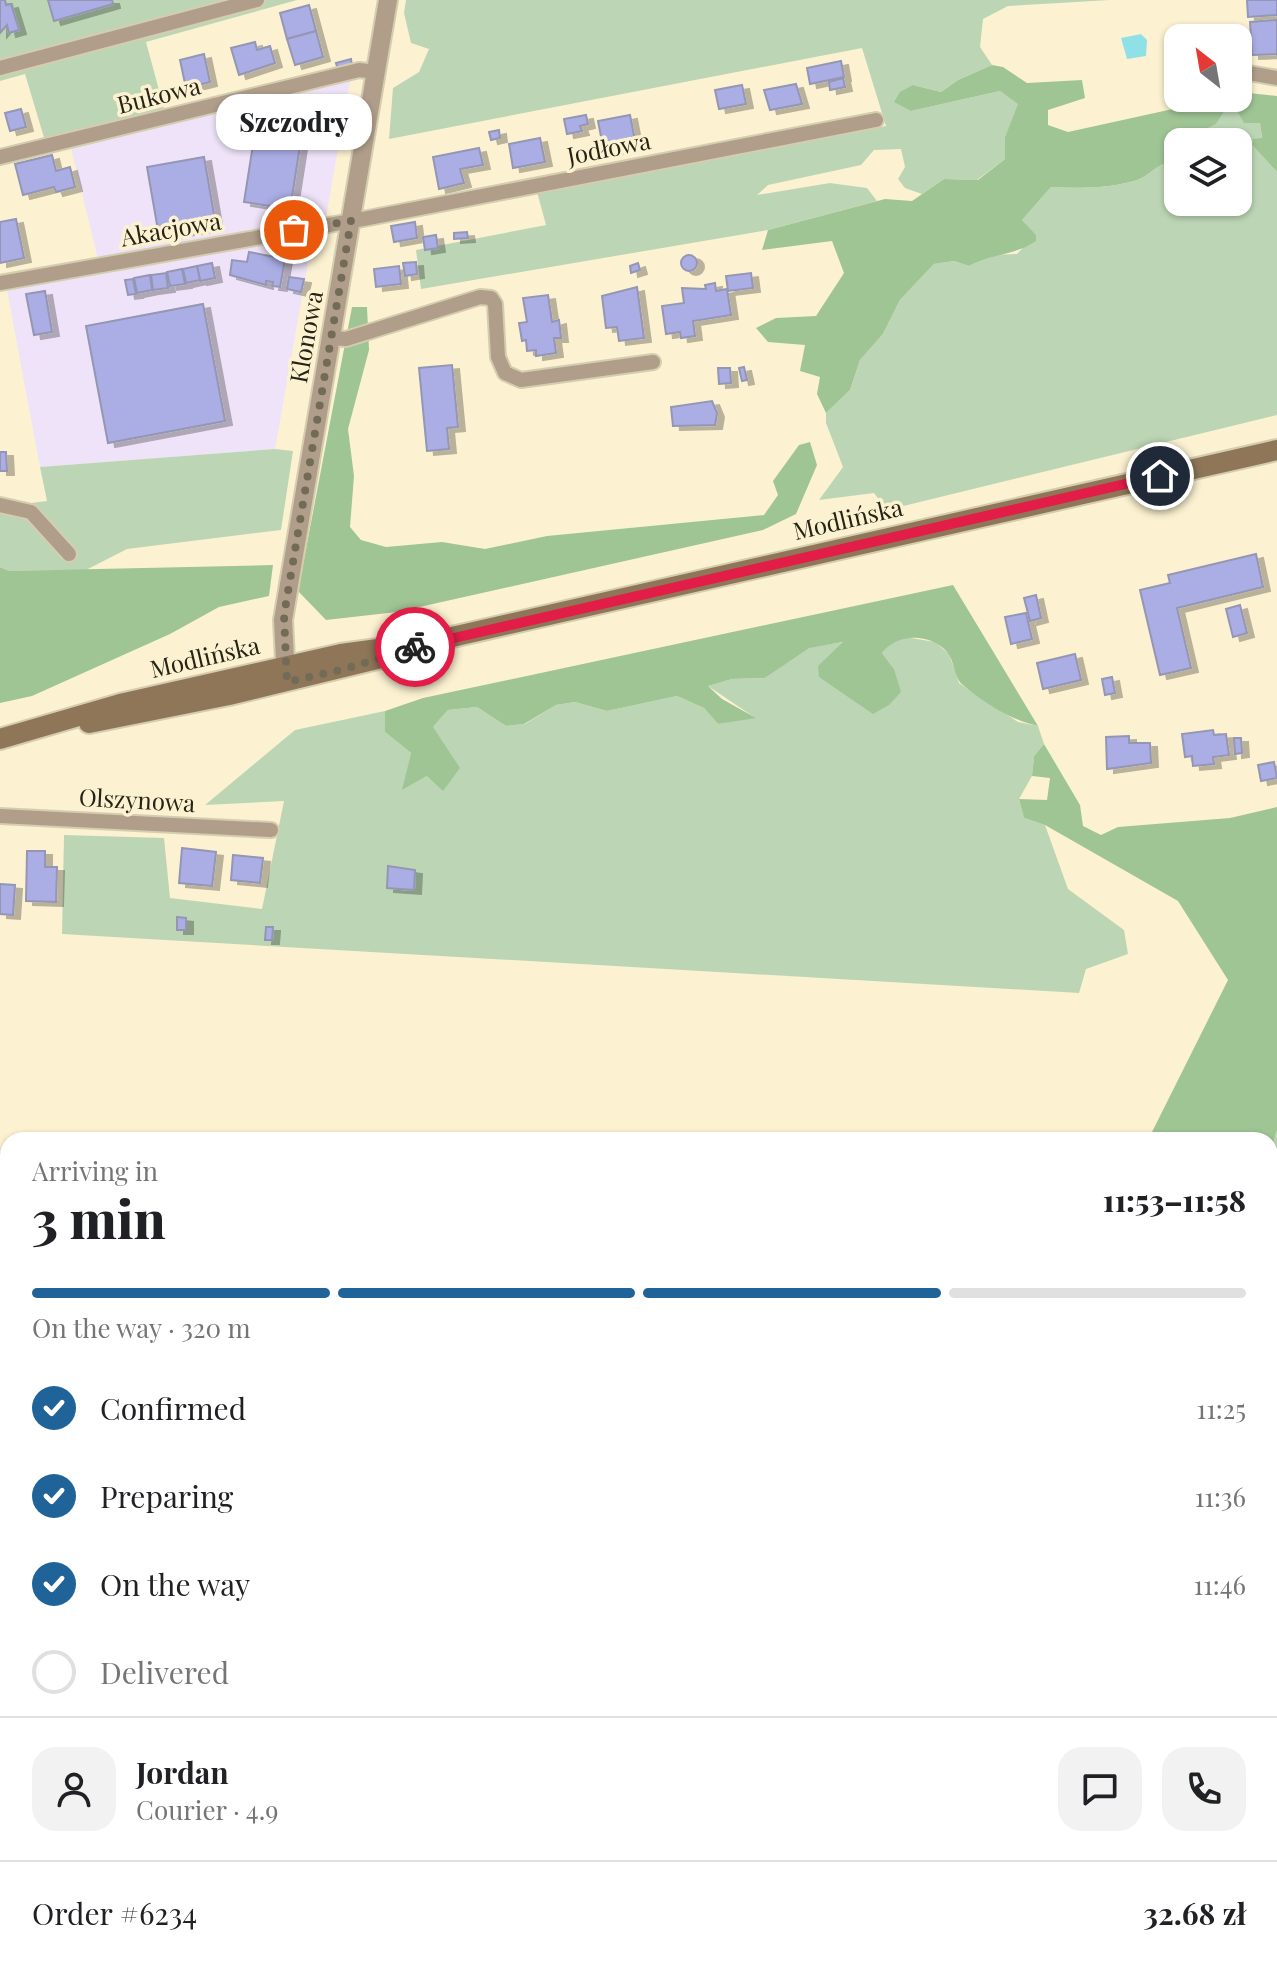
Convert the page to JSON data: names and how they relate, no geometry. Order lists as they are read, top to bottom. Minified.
{"streets":{"main road":["Modlińska"],"street":["Bukowa","Jodłowa","Akacjowa","Klonowa","Olszynowa"]},"crossings":[["Bukowa","Klonowa"],["Jodłowa","Akacjowa"],["Jodłowa","Klonowa"],["Akacjowa","Klonowa"],["Klonowa","Modlińska"]],"places":["Szczodry"],"north":"top left","page":{"bubble":"Szczodry","heading":["3 min","Arriving in","11:53–11:58"],"panel":["Jordan","Courier · 4.9","Order #6234","32.68 zł"],"bar":"On the way · 320 m","list":[["Confirmed","11:25"],["Preparing","11:36"],["On the way","11:46"],"Delivered"]}}
